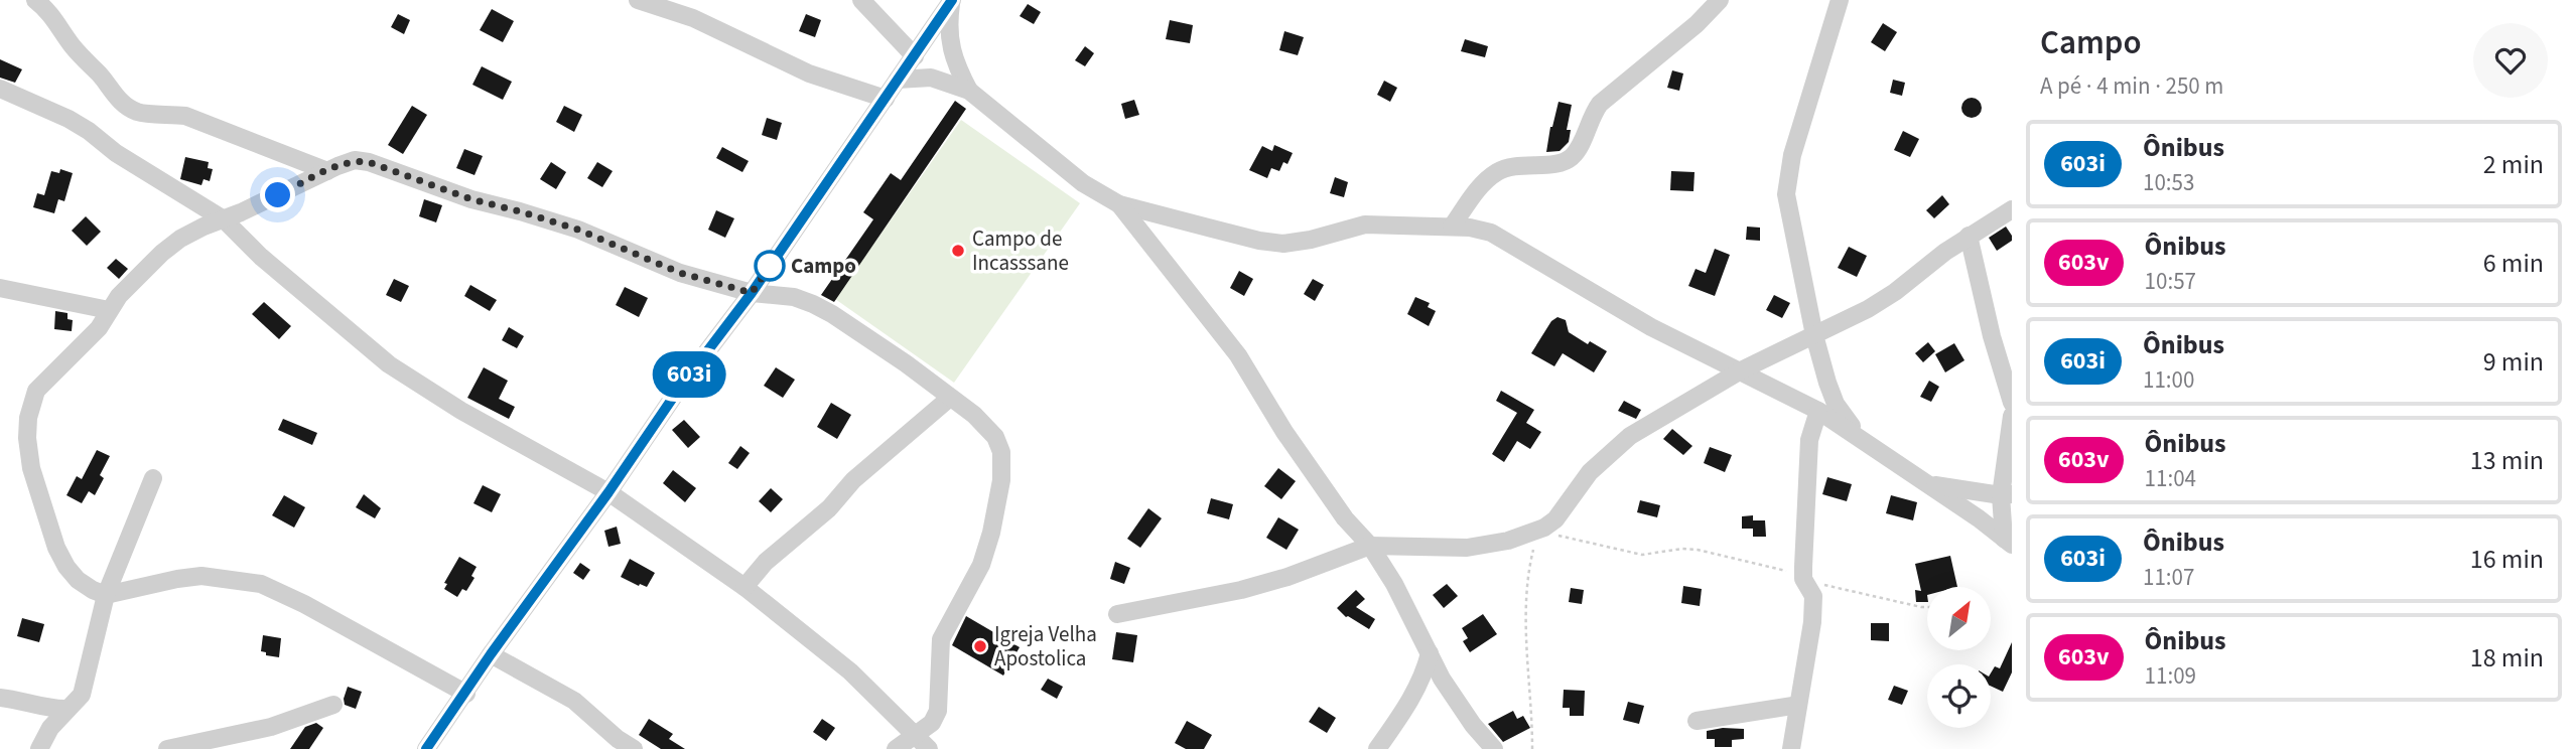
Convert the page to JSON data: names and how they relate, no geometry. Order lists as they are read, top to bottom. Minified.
{"places":["Campo de Incasssane","Campo","Igreja Velha Apostolica"],"lines":["bus line 603i"],"north":"top right","page":{"on_map":"603i","heading":["Campo","A pé · 4 min · 250 m"],"list":[{"mark":"603i","name":"Ônibus","note":"10:53","value":"2 min"},{"mark":"603v","name":"Ônibus","note":"10:57","value":"6 min"},{"mark":"603i","name":"Ônibus","note":"11:00","value":"9 min"},{"mark":"603v","name":"Ônibus","note":"11:04","value":"13 min"},{"mark":"603i","name":"Ônibus","note":"11:07","value":"16 min"},{"mark":"603v","name":"Ônibus","note":"11:09","value":"18 min"}]}}
